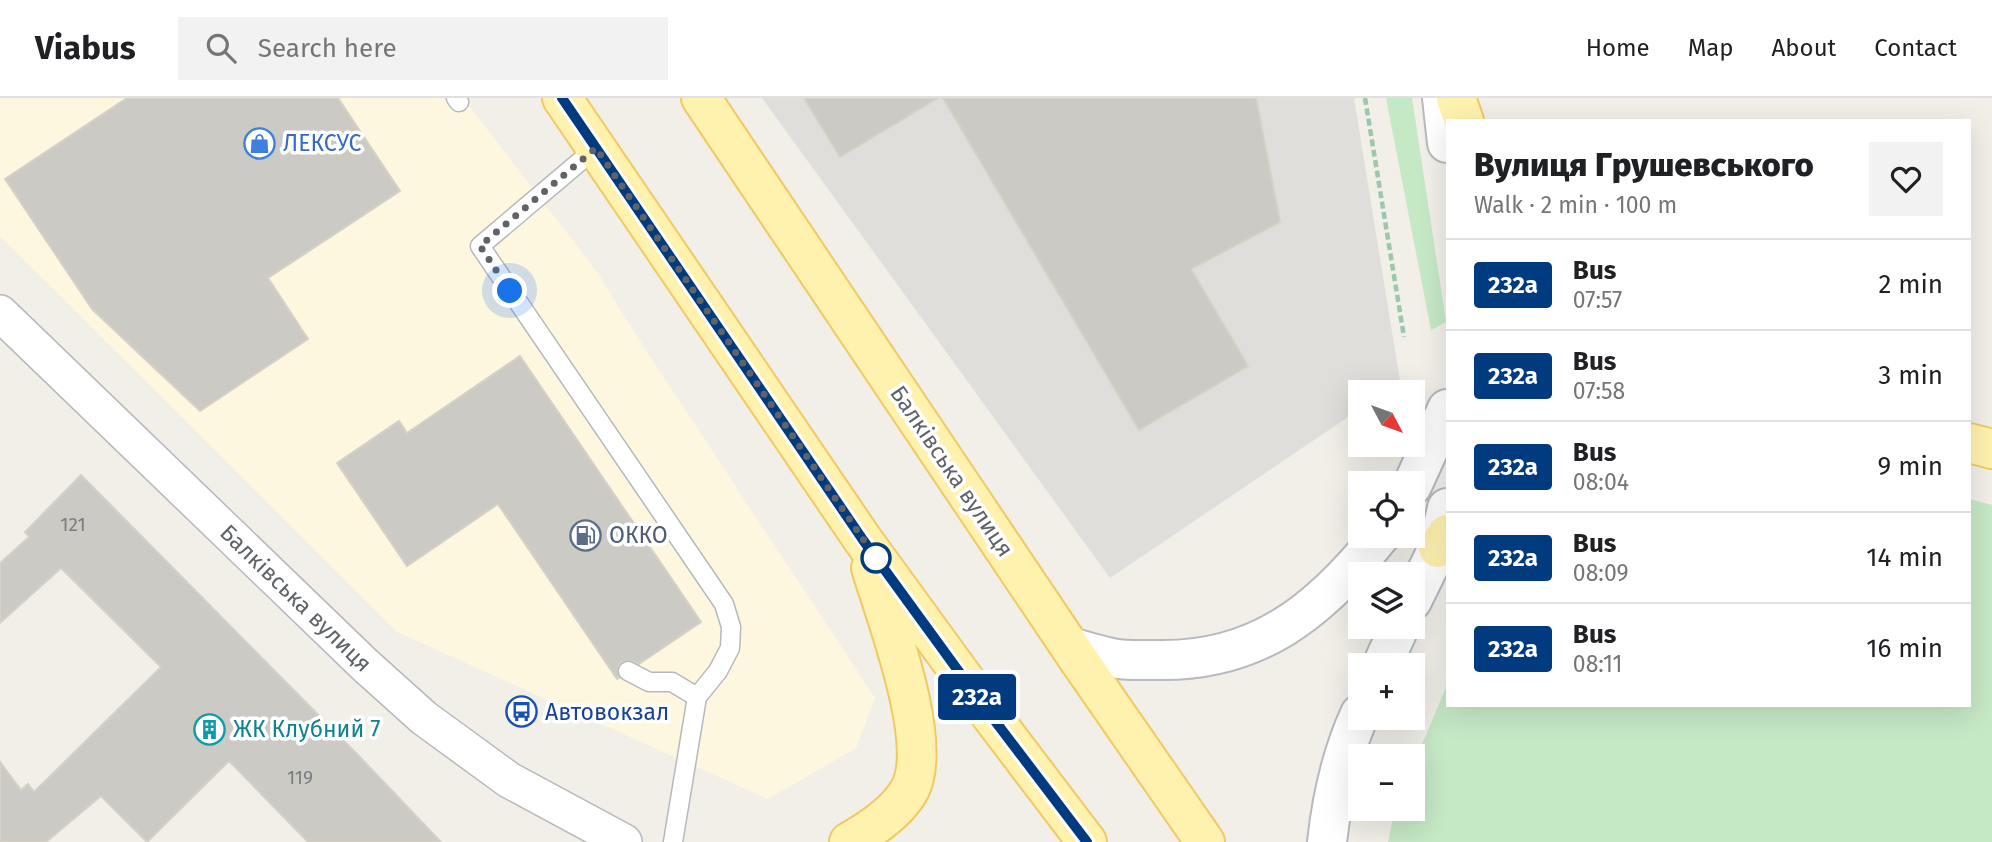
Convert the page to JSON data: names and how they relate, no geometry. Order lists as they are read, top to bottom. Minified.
{"streets":{"main road":["Балківська вулиця"]},"places":{"shop":["ЛЕКСУС"],"fuel station":["ОККО"],"bus stop":["Автовокзал"],"building":["ЖК Клубний 7"]},"lines":["bus line 232а"],"house_numbers":["121","119"],"north":"bottom right","page":{"header":"Viabus","search":"Search here","nav":["Home","Map","About","Contact"],"on_map":"232а","heading":["Вулиця Грушевського","Walk · 2 min · 100 m"],"list":[{"mark":"232а","name":"Bus","note":"07:57","value":"2 min"},{"mark":"232а","name":"Bus","note":"07:58","value":"3 min"},{"mark":"232а","name":"Bus","note":"08:04","value":"9 min"},{"mark":"232а","name":"Bus","note":"08:09","value":"14 min"},{"mark":"232а","name":"Bus","note":"08:11","value":"16 min"}],"map_buttons":["+","−"]}}
